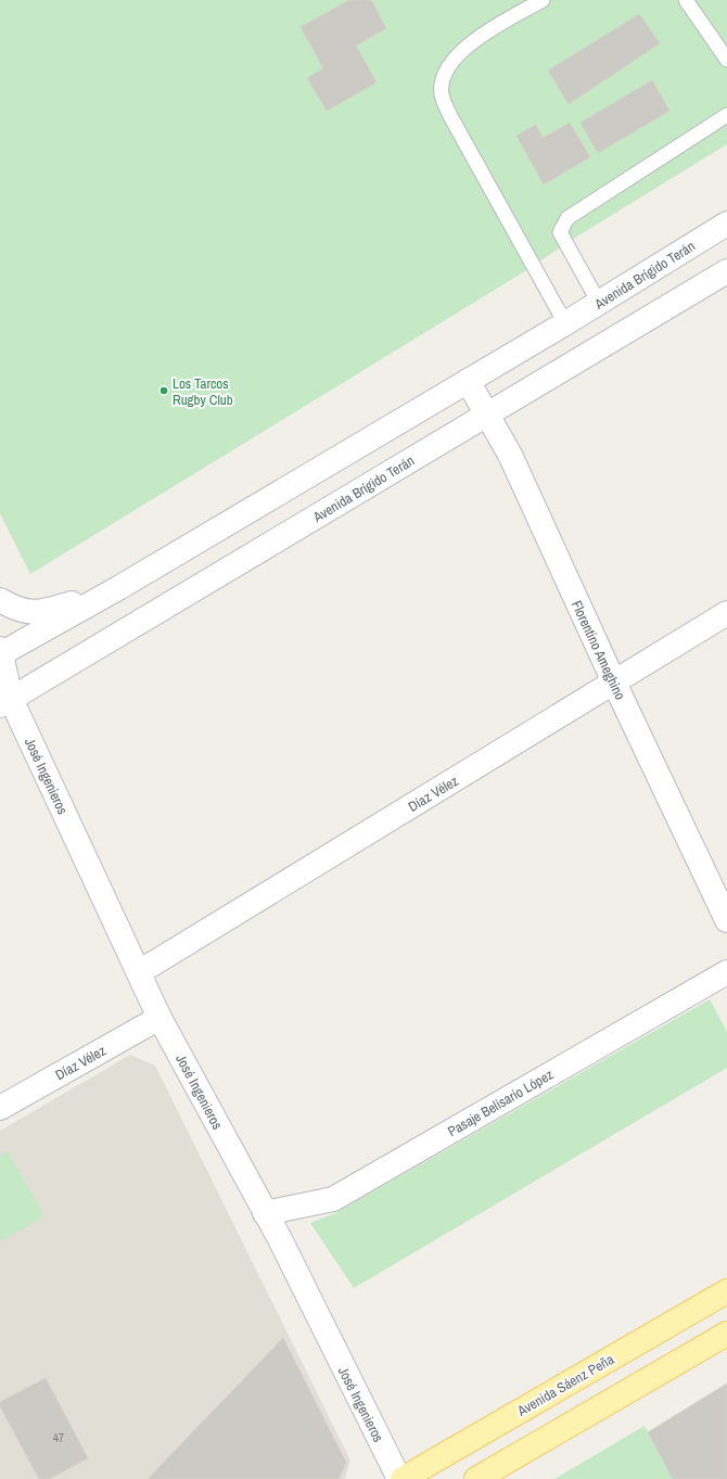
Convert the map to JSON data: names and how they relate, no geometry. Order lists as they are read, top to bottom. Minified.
{"streets":{"main road":["Avenida Sáenz Peña"],"street":["Avenida Brígido Terán","Florentino Ameghino","José Ingenieros","Díaz Vélez","Pasaje Belisario López"]},"crossings":[["Avenida Brígido Terán","Florentino Ameghino"],["Avenida Brígido Terán","José Ingenieros"],["Florentino Ameghino","Díaz Vélez"],["José Ingenieros","Díaz Vélez"],["José Ingenieros","Pasaje Belisario López"]],"places":["Los Tarcos Rugby Club"],"house_numbers":["47"]}
